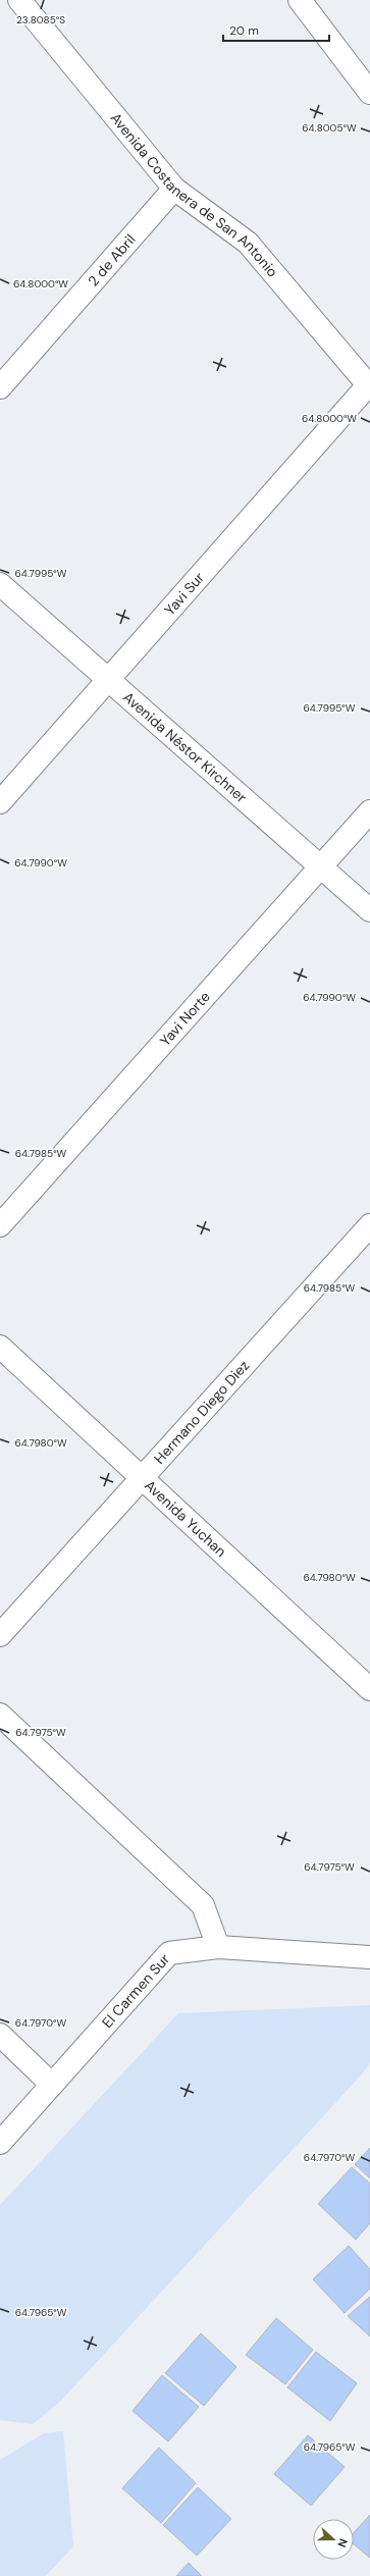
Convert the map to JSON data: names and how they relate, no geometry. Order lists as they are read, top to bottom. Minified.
{"streets":{"street":["Avenida Costanera de San Antonio","2 de Abril","Yavi Sur","Avenida Néstor Kirchner","Yavi Norte","Hermano Diego Diez","Avenida Yuchan","El Carmen Sur"]},"crossings":[["Avenida Costanera de San Antonio","2 de Abril"],["Avenida Costanera de San Antonio","Yavi Sur"],["Yavi Sur","Avenida Néstor Kirchner"],["Avenida Néstor Kirchner","Yavi Norte"],["Hermano Diego Diez","Avenida Yuchan"]],"scale_bar":"20 m","north":"right","coordinates":["23.8085°S","64.8005°W","64.8000°W","64.7995°W","64.7990°W","64.7985°W","64.7980°W","64.7975°W","64.7970°W","64.7965°W"]}
